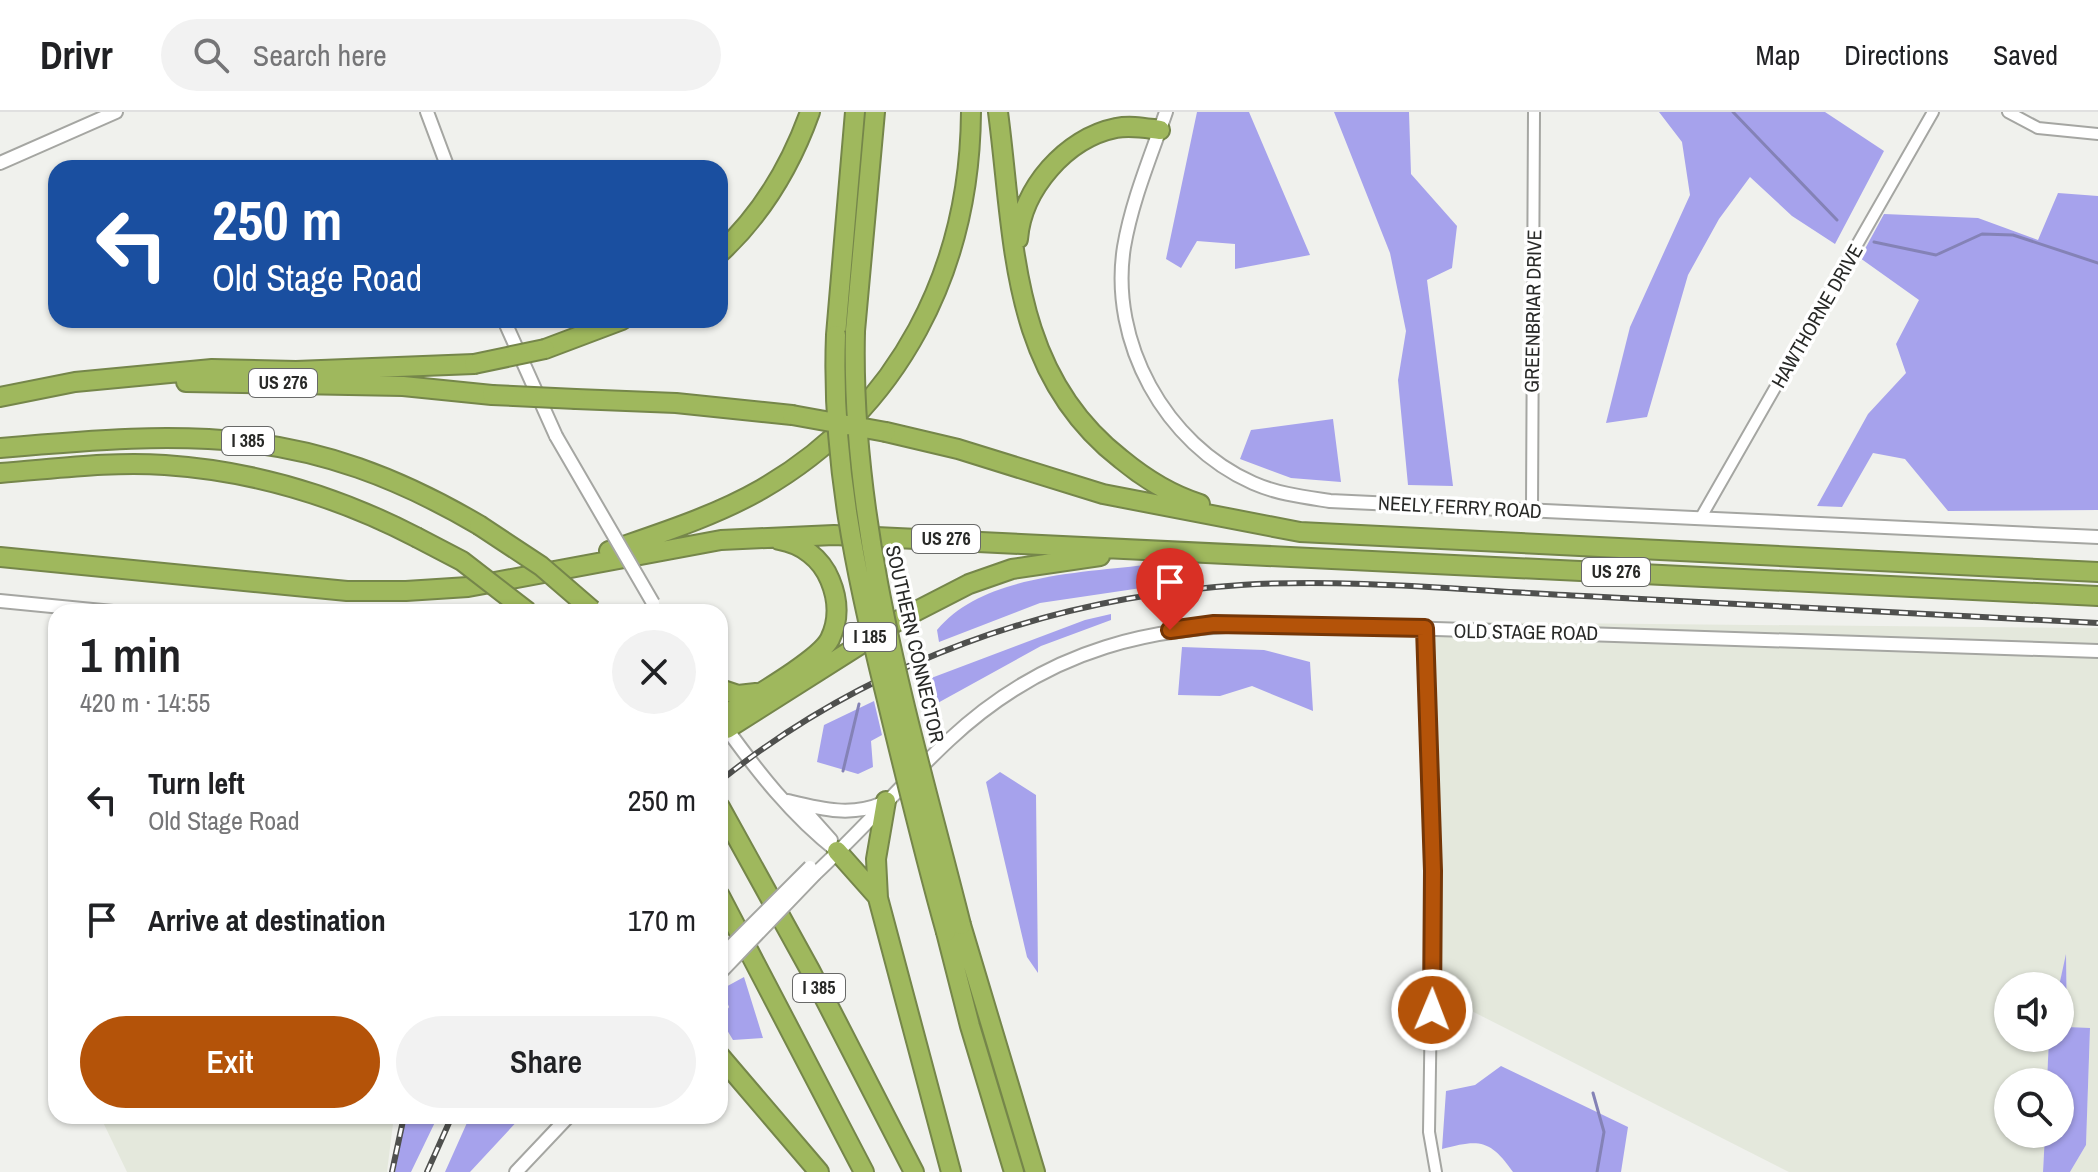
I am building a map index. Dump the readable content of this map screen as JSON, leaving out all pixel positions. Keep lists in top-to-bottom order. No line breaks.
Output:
{"streets":{"highway":["US 276","I 385","I 185","SOUTHERN CONNECTOR"],"street":["GREENBRIAR DRIVE","HAWTHORNE DRIVE","NEELY FERRY ROAD","OLD STAGE ROAD"]},"crossings":[["GREENBRIAR DRIVE","NEELY FERRY ROAD"],["HAWTHORNE DRIVE","NEELY FERRY ROAD"]],"page":{"header":"Drivr","search":"Search here","nav":["Map","Directions","Saved"],"turn":["250 m","Old Stage Road"],"heading":["1 min","420 m · 14:55"],"list":[{"name":"Turn left","note":"Old Stage Road","value":"250 m"},{"name":"Arrive at destination","value":"170 m"}],"buttons":["Exit","Share"]}}
